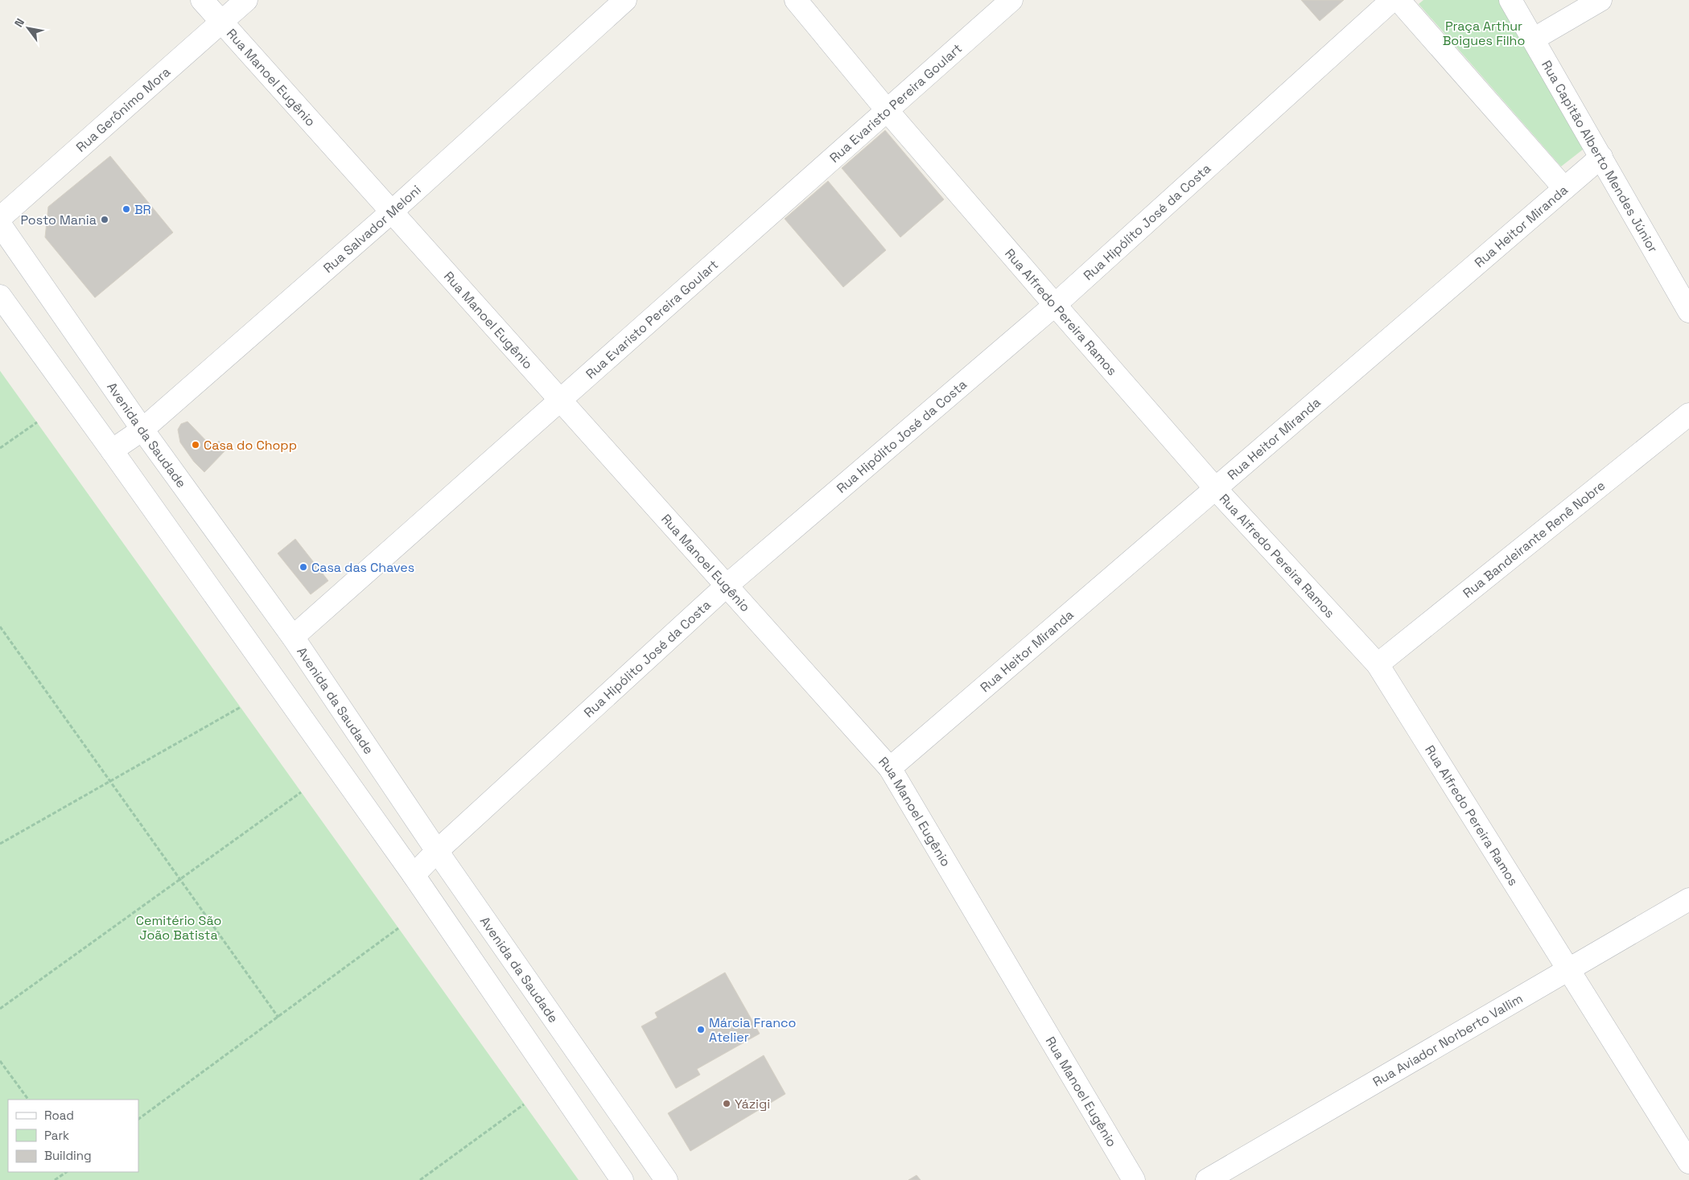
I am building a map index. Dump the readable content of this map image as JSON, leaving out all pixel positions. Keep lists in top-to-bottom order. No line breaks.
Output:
{"streets":{"street":["Rua Manoel Eugênio","Rua Evaristo Pereira Goulart","Rua Gerônimo Mora","Rua Capitão Alberto Mendes Júnior","Rua Hipólito José da Costa","Rua Heitor Miranda","Rua Salvador Meloni","Rua Alfredo Pereira Ramos","Avenida da Saudade","Rua Bandeirante Renê Nobre","Rua Aviador Norberto Vallim"]},"crossings":[["Rua Manoel Eugênio","Rua Evaristo Pereira Goulart"],["Rua Manoel Eugênio","Rua Gerônimo Mora"],["Rua Manoel Eugênio","Rua Hipólito José da Costa"],["Rua Manoel Eugênio","Rua Heitor Miranda"],["Rua Manoel Eugênio","Rua Salvador Meloni"],["Rua Evaristo Pereira Goulart","Rua Alfredo Pereira Ramos"],["Rua Evaristo Pereira Goulart","Avenida da Saudade"],["Rua Capitão Alberto Mendes Júnior","Rua Heitor Miranda"],["Rua Hipólito José da Costa","Rua Alfredo Pereira Ramos"],["Rua Hipólito José da Costa","Avenida da Saudade"],["Rua Heitor Miranda","Rua Alfredo Pereira Ramos"],["Rua Salvador Meloni","Avenida da Saudade"],["Rua Alfredo Pereira Ramos","Rua Bandeirante Renê Nobre"],["Rua Alfredo Pereira Ramos","Rua Aviador Norberto Vallim"]],"parks":["Praça Arthur Boigues Filho","Cemitério São João Batista"],"places":["BR","Posto Mania","Casa do Chopp","Casa das Chaves","Márcia Franco Atelier","Yázigi"],"legend":["Road","Park","Building"],"north":"top left"}
